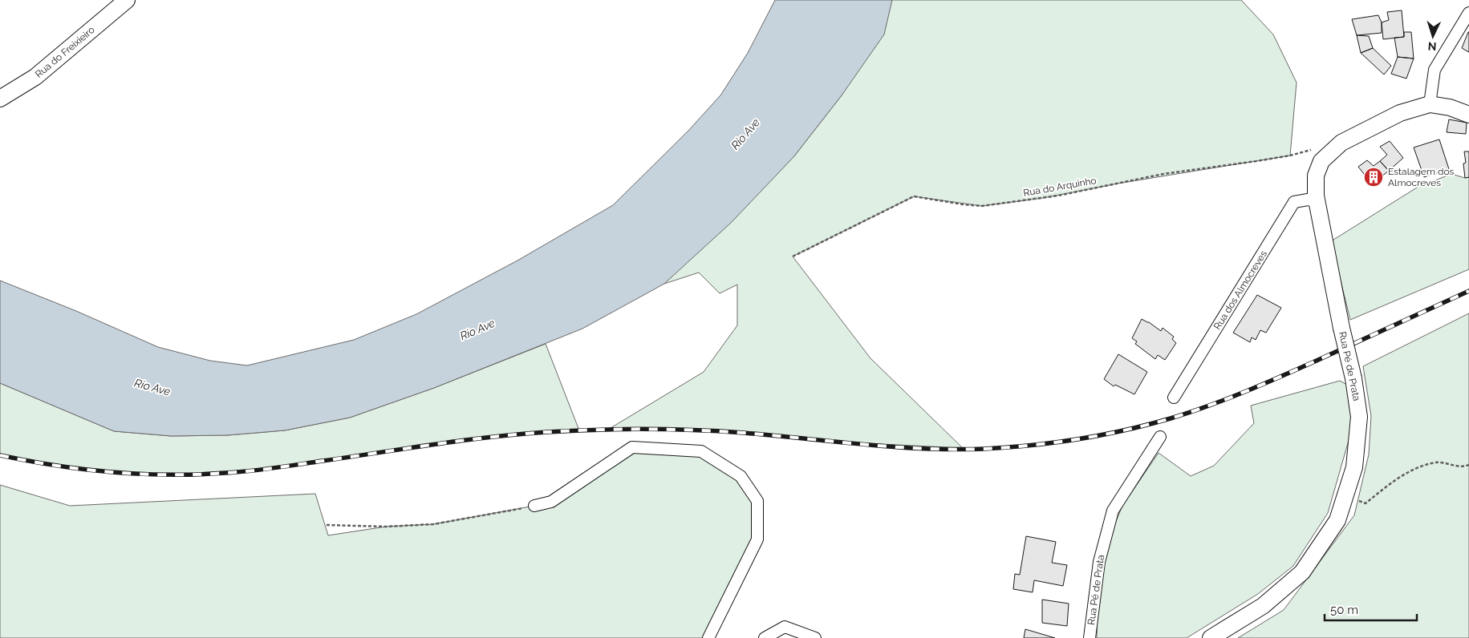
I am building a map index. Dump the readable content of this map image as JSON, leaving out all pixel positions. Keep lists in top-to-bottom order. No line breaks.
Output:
{"streets":{"street":["Rua do Freixieiro","Rua dos Almocreves","Rua Pé de Prata"],"path":["Rua do Arquinho"]},"crossings":[["Rua dos Almocreves","Rua Pé de Prata"]],"water":["Rio Ave"],"places":{"building":["Estalagem dos Almocreves"]},"scale_bar":"50 m","north":"bottom"}
